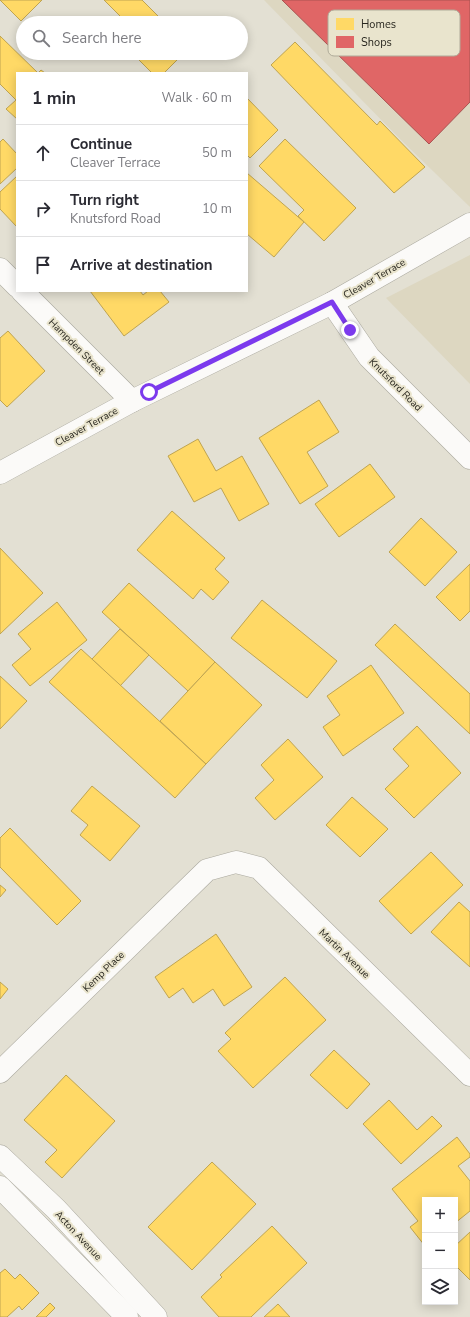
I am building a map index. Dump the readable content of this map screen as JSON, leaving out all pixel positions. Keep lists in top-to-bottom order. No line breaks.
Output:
{"streets":{"street":["Cleaver Terrace","Hampden Street","Knutsford Road","Martin Avenue","Kemp Place","Acton Avenue"]},"crossings":[["Cleaver Terrace","Hampden Street"],["Cleaver Terrace","Knutsford Road"],["Martin Avenue","Kemp Place"]],"legend":["Homes","Shops"],"page":{"search":"Search here","heading":["1 min","Walk · 60 m"],"list":[["Continue","Cleaver Terrace","50 m"],["Turn right","Knutsford Road","10 m"],"Arrive at destination"],"map_buttons":["+","−"]}}
